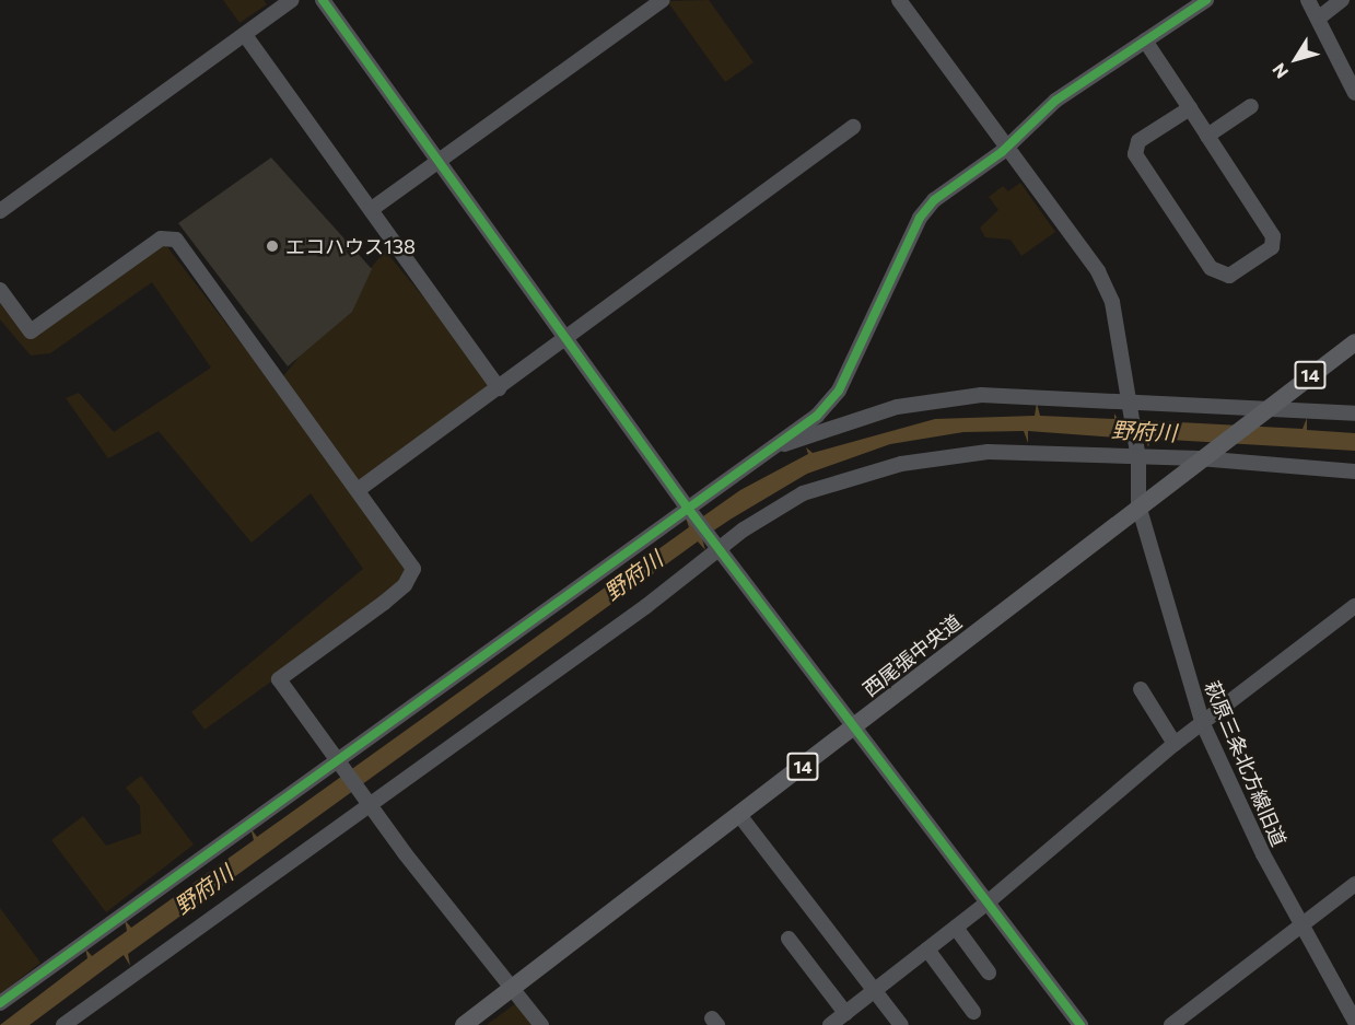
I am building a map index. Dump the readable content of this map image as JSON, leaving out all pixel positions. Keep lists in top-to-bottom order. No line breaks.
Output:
{"streets":{"main road":["14","西尾張中央道"],"street":["萩原三条北方線旧道"]},"crossings":[["西尾張中央道","萩原三条北方線旧道"]],"water":["野府川"],"places":["エコハウス138"],"north":"bottom left"}
